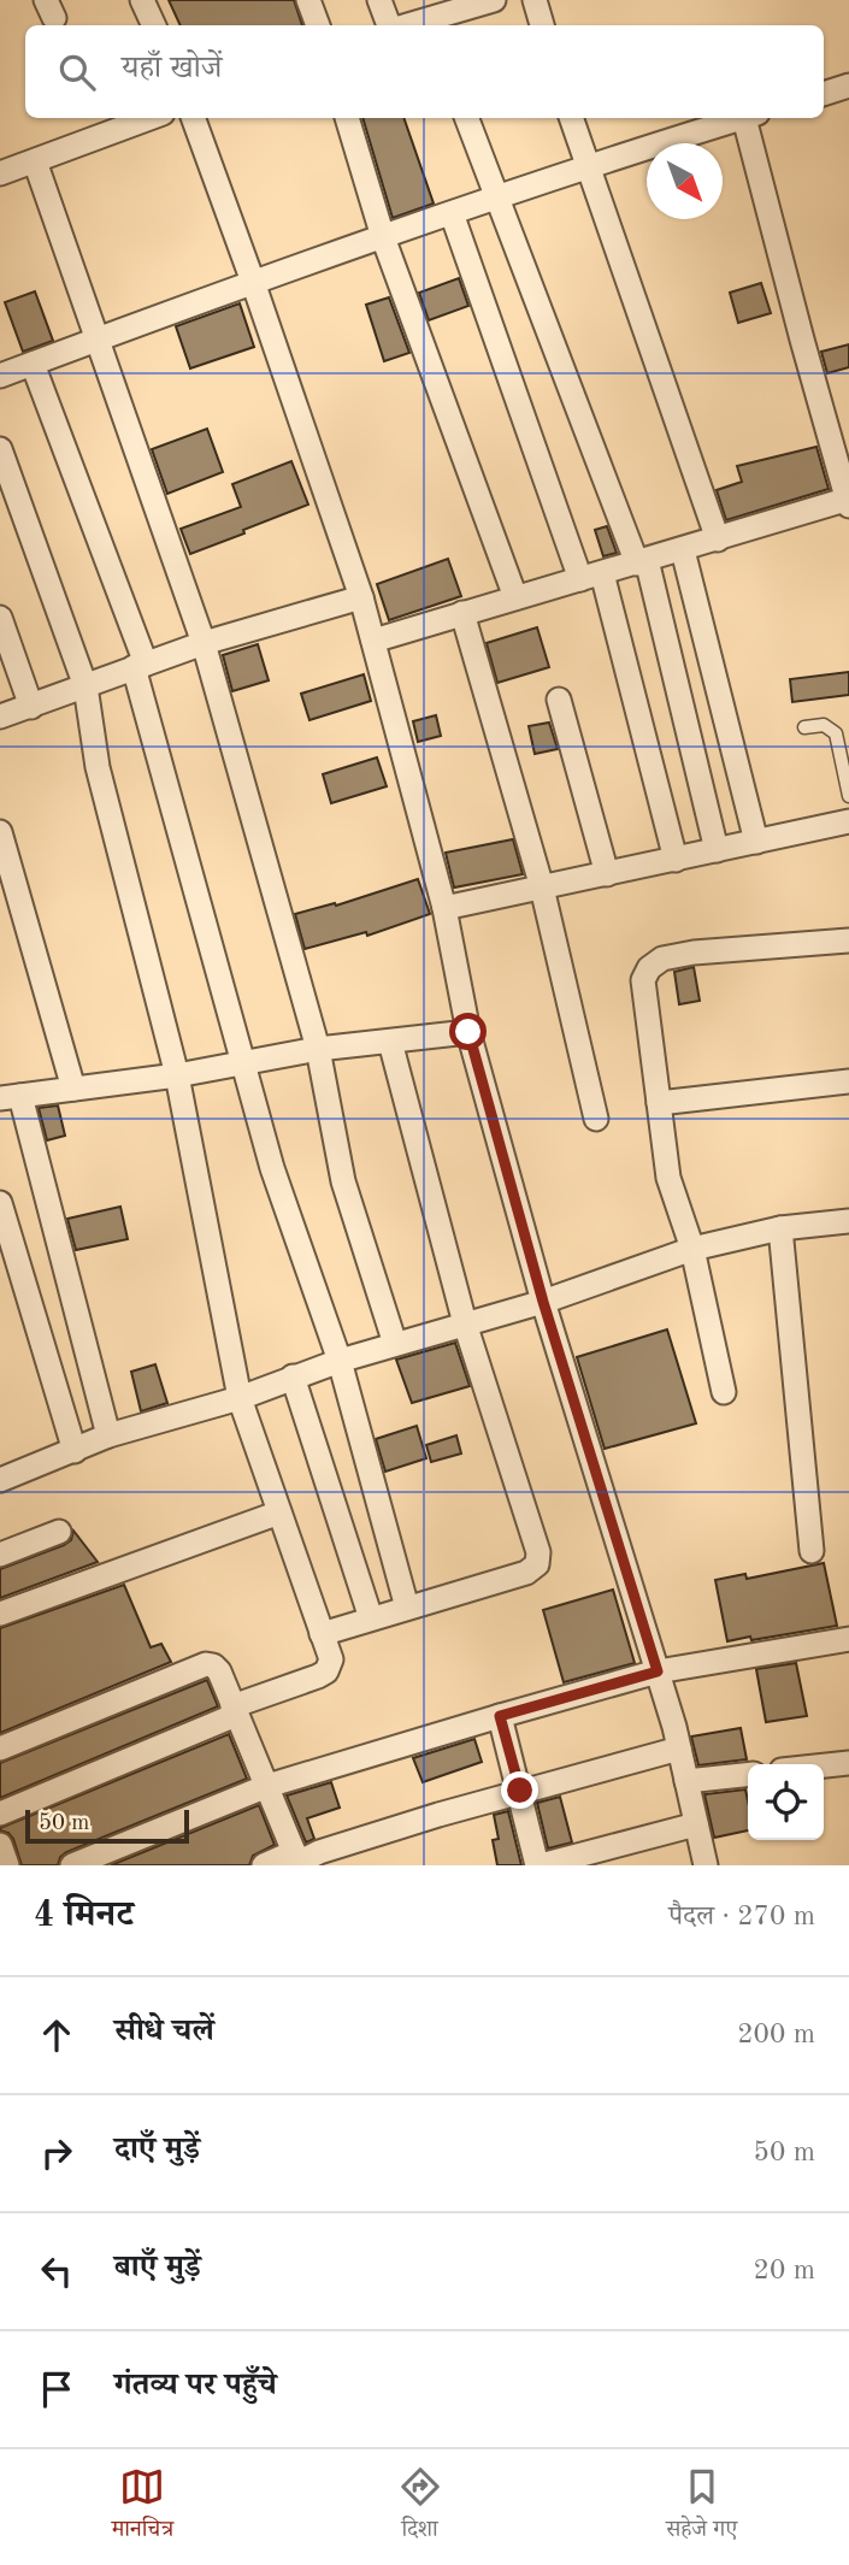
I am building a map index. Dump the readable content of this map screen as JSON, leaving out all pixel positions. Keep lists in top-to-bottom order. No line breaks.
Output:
{"scale_bar":"50 m","north":"bottom right","page":{"search":"यहाँ खोजें","scale":"50 m","heading":["4 मिनट","पैदल · 270 m"],"list":[["सीधे चलें","200 m"],["दाएँ मुड़ें","50 m"],["बाएँ मुड़ें","20 m"],"गंतव्य पर पहुँचे"],"nav":["मानचित्र","दिशा","सहेजे गए"]}}
